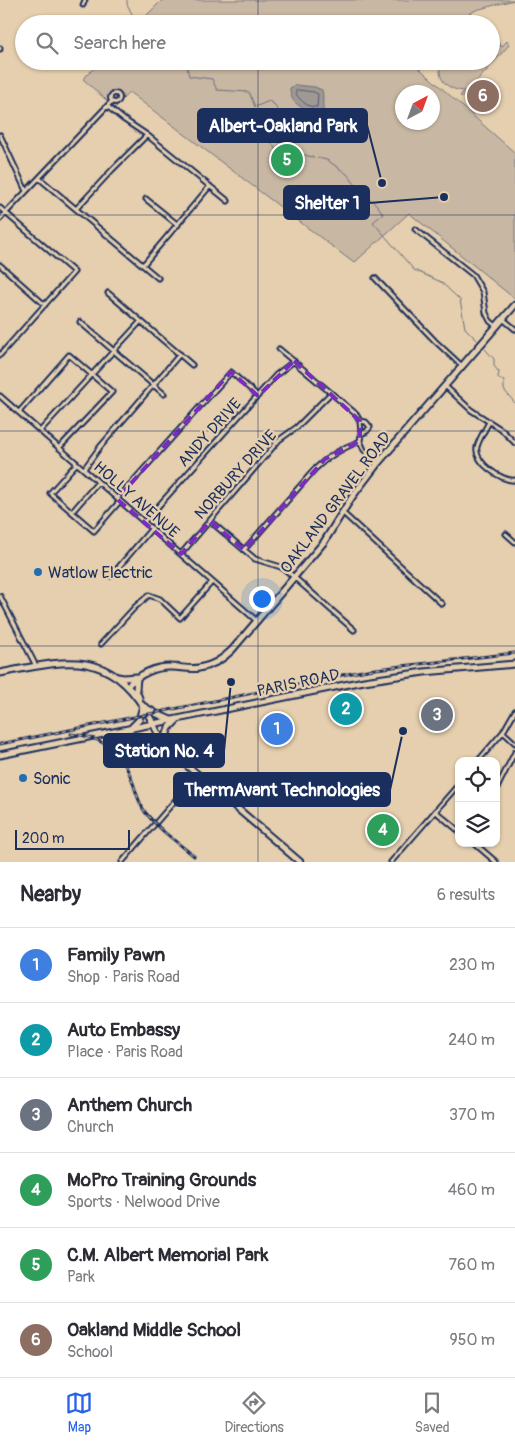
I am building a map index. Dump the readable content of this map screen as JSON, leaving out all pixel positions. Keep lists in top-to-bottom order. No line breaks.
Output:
{"streets":{"main road":["OAKLAND GRAVEL ROAD","PARIS ROAD"],"street":["ANDY DRIVE","NORBURY DRIVE","HOLLY AVENUE"]},"crossings":[["ANDY DRIVE","HOLLY AVENUE"],["NORBURY DRIVE","HOLLY AVENUE"],["HOLLY AVENUE","OAKLAND GRAVEL ROAD"]],"places":["Albert-Oakland Park","Shelter 1","Watlow Electric","Station No. 4","ThermAvant Technologies","Sonic"],"scale_bar":"200 m","north":"top right","page":{"search":"Search here","pins":["6","5","2","3","1","4"],"scale":"200 m","heading":["Nearby","6 results"],"list":[{"mark":"1","name":"Family Pawn","note":"Shop · Paris Road","value":"230 m"},{"mark":"2","name":"Auto Embassy","note":"Place · Paris Road","value":"240 m"},{"mark":"3","name":"Anthem Church","note":"Church","value":"370 m"},{"mark":"4","name":"MoPro Training Grounds","note":"Sports · Nelwood Drive","value":"460 m"},{"mark":"5","name":"C.M. Albert Memorial Park","note":"Park","value":"760 m"},{"mark":"6","name":"Oakland Middle School","note":"School","value":"950 m"}],"nav":["Map","Directions","Saved"]}}
